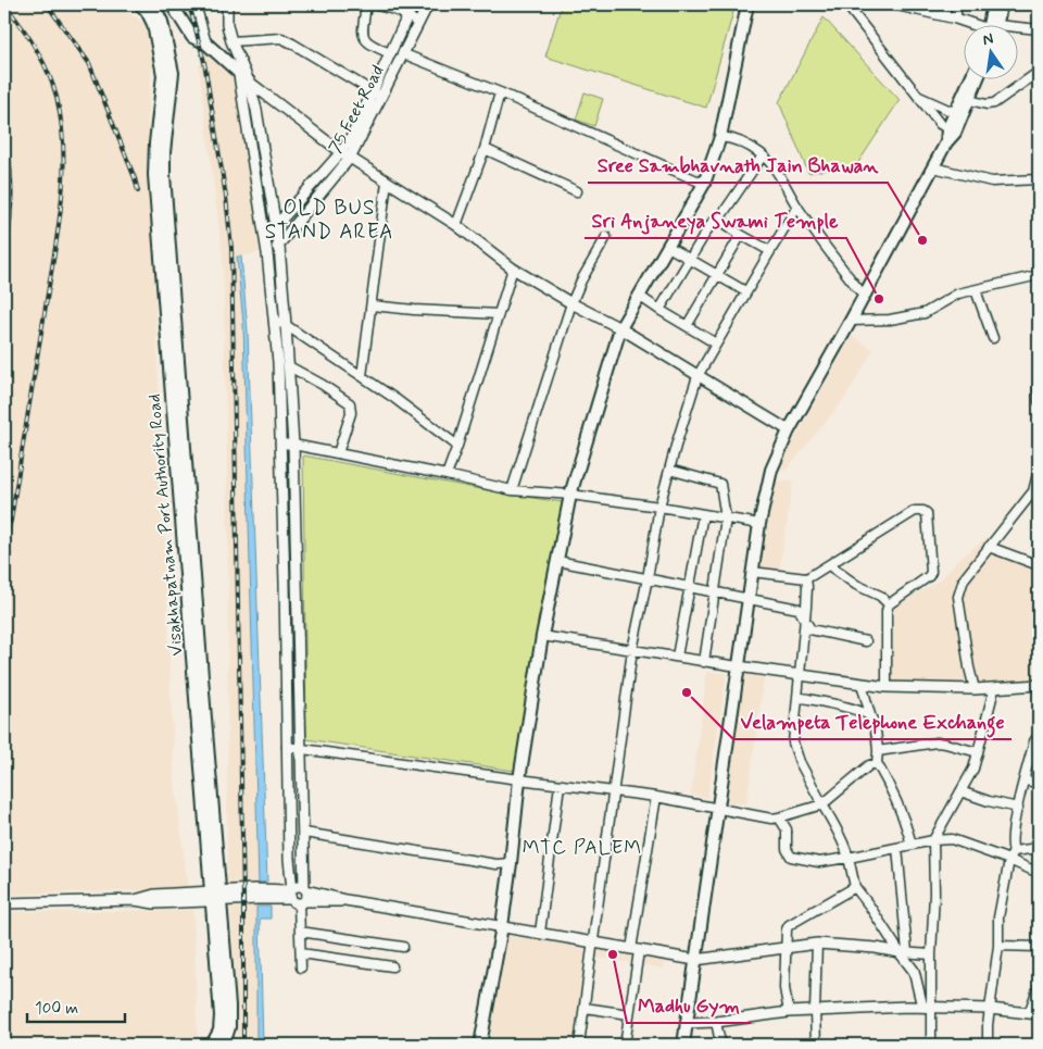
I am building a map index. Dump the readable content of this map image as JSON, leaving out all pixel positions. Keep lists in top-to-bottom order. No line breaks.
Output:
{"streets":{"main road":["Visakhapatnam Port Authority Road"],"street":["75 Feet Road"]},"districts":["OLD BUS STAND AREA","MTC PALEM"],"places":["Sree Sambhavnath Jain Bhawan","Sri Anjaneya Swami Temple","Velampeta Telephone Exchange","Madhu Gym"],"scale_bar":"100 m","north":"top"}
